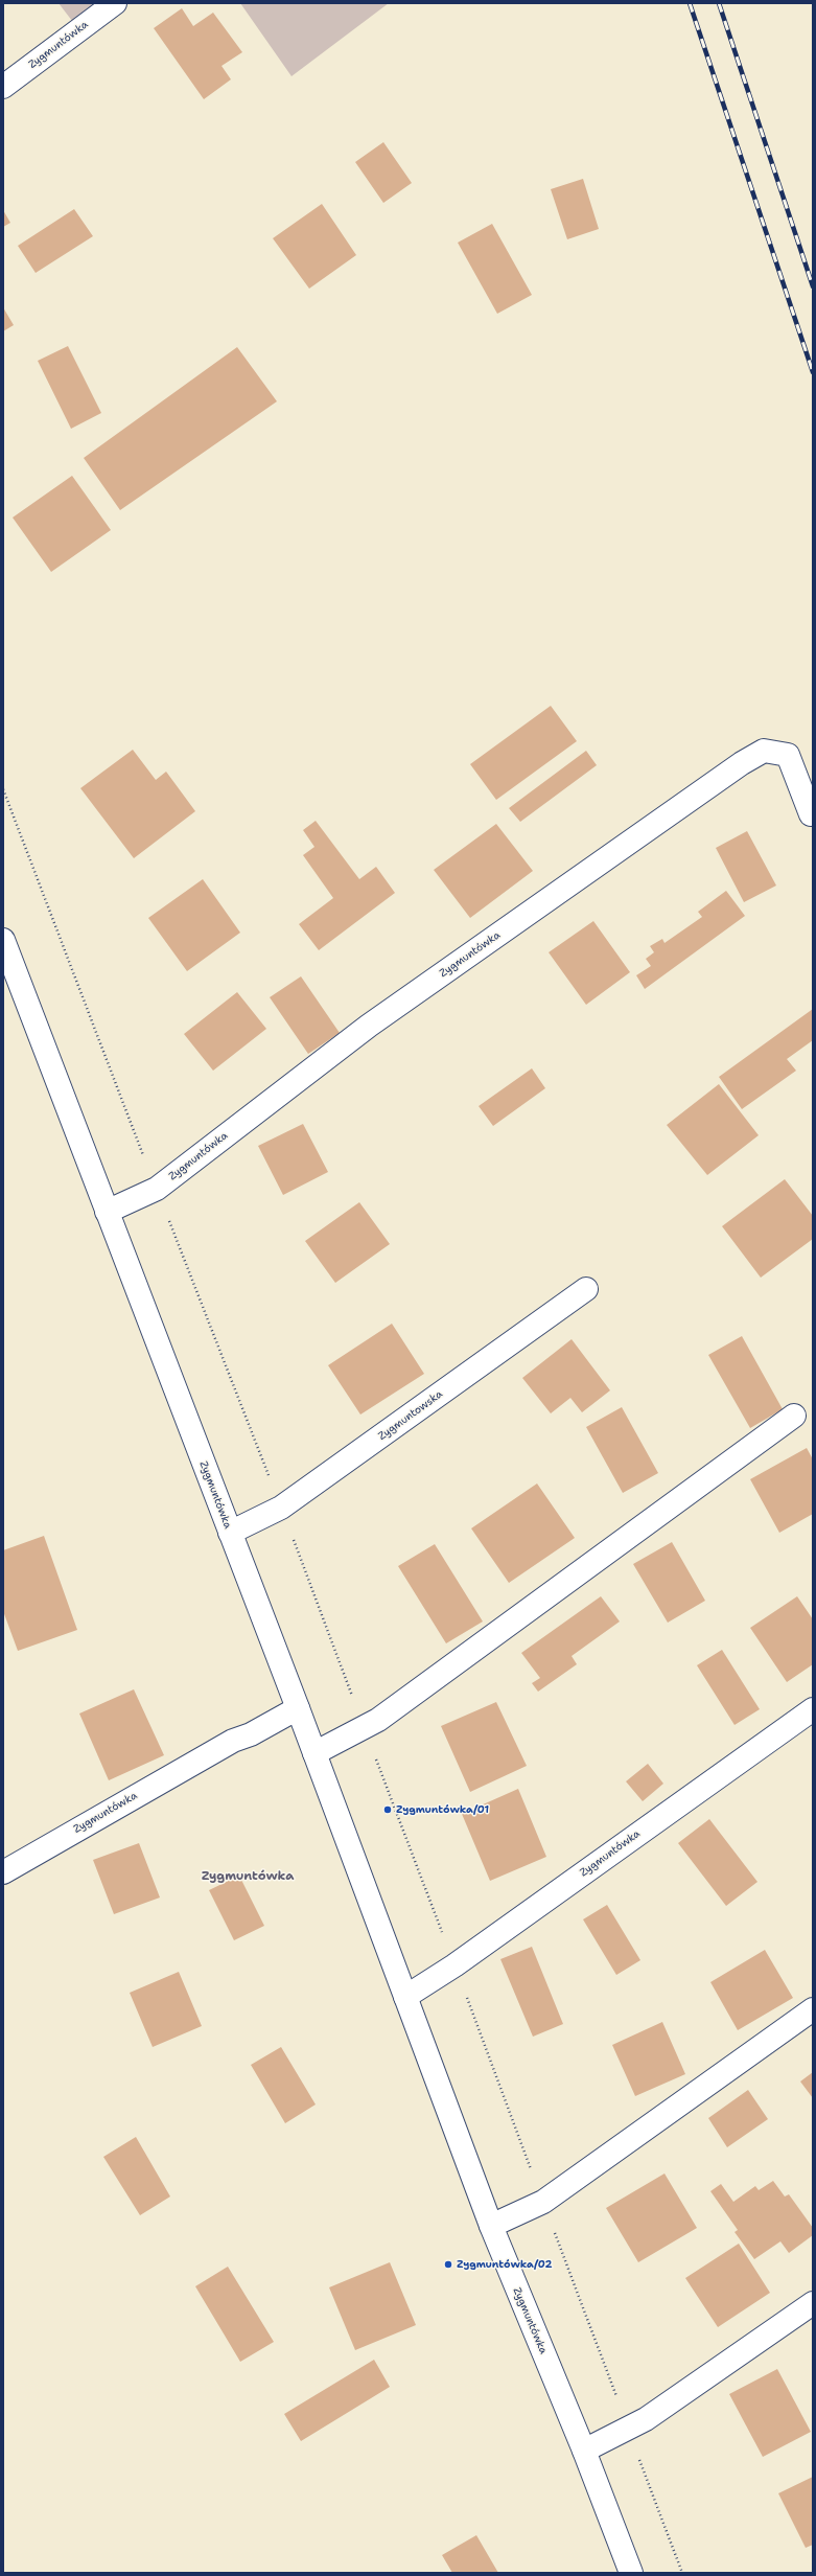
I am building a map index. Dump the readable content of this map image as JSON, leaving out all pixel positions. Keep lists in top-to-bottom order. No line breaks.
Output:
{"streets":{"street":["Zygmuntówka","Zygmuntowska"]},"crossings":[["Zygmuntówka","Zygmuntowska"]],"districts":["Zygmuntówka"],"places":["Zygmuntówka/01","Zygmuntówka/02"]}
